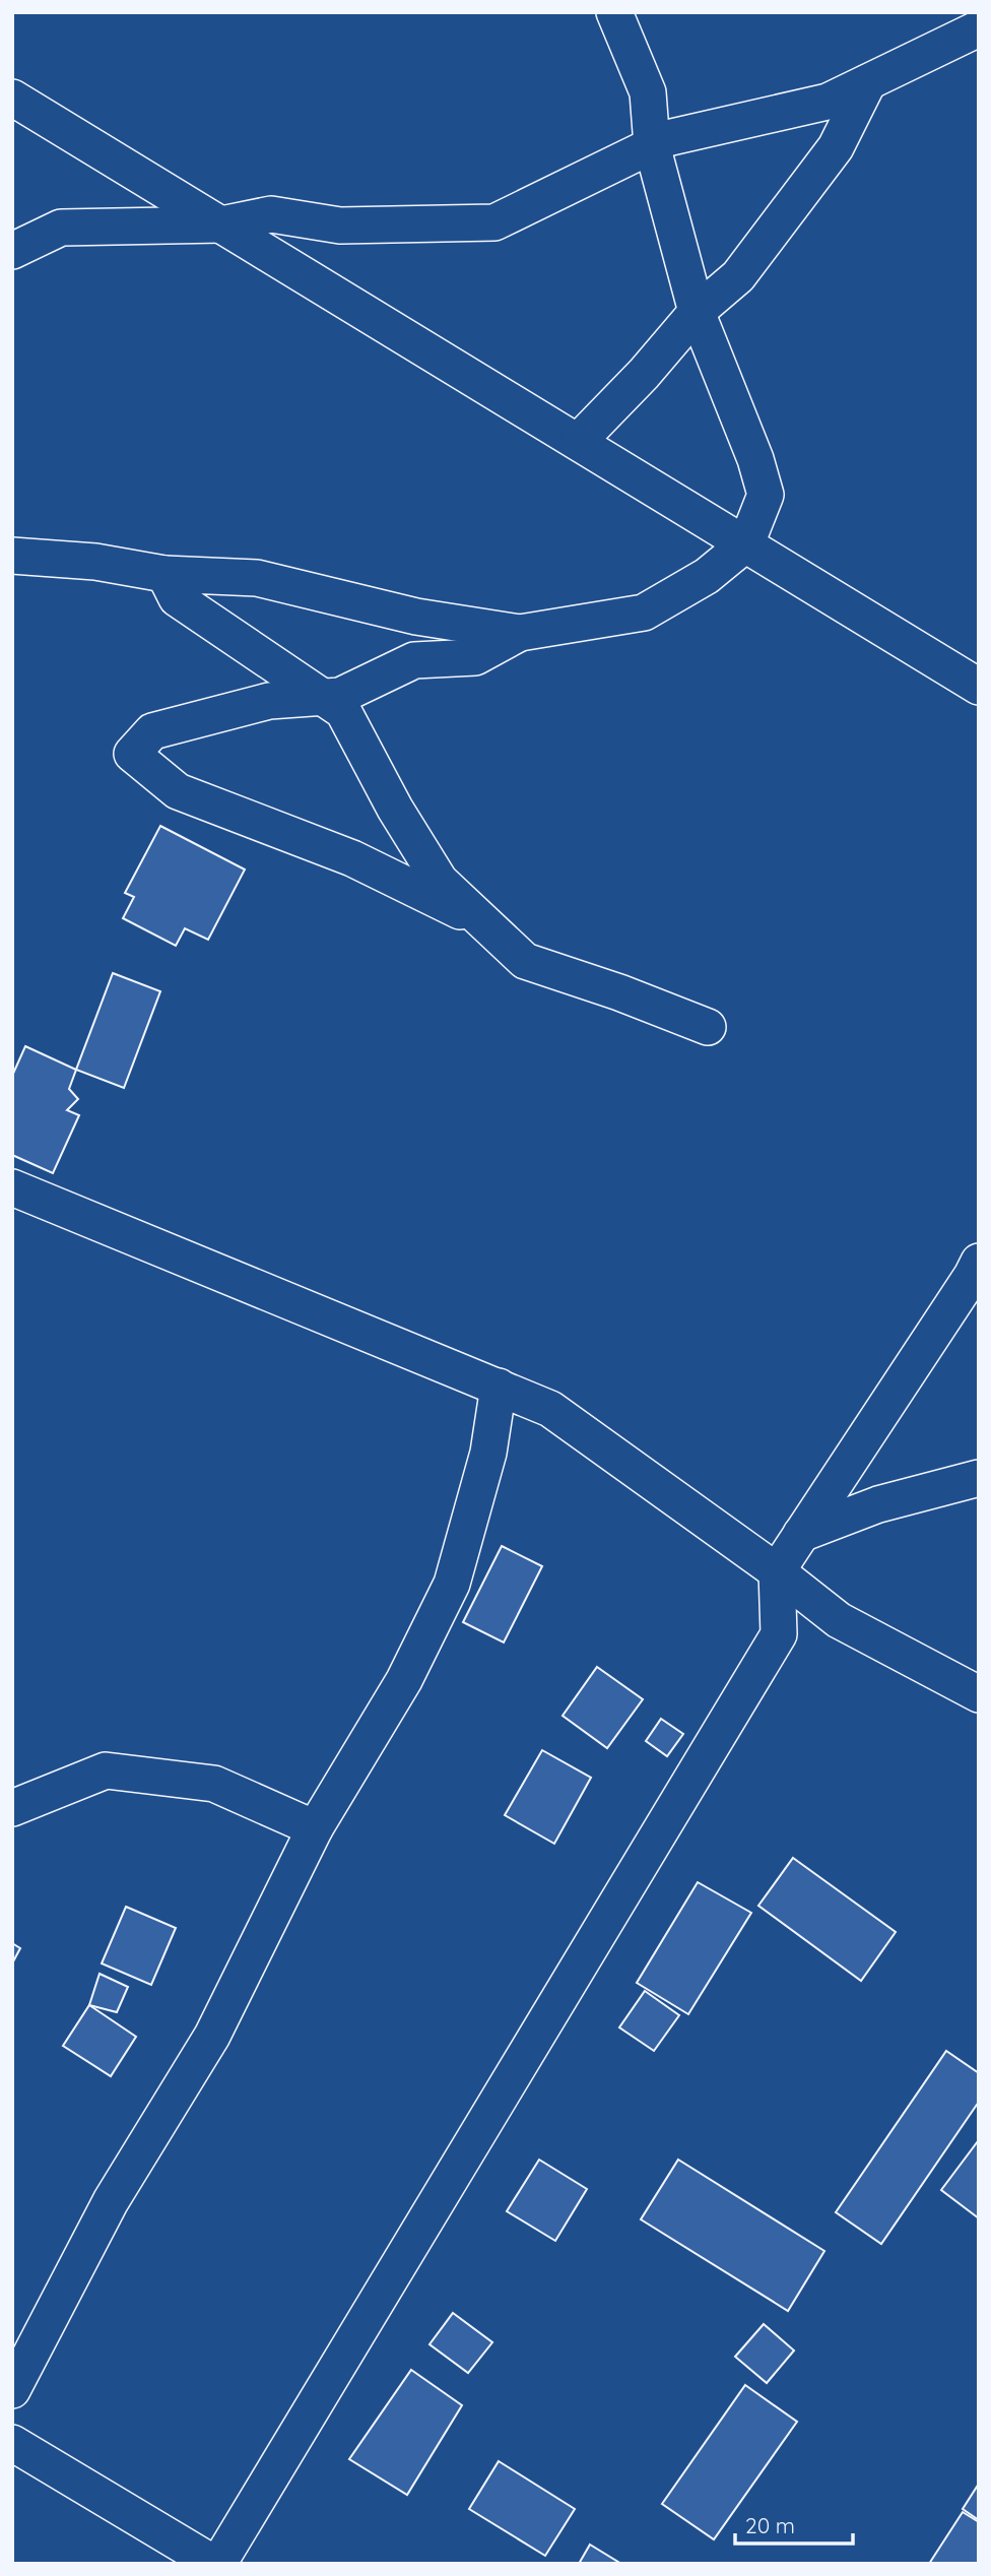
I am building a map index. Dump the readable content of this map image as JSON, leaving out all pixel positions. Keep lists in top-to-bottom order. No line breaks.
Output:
{"scale_bar":"20 m"}
